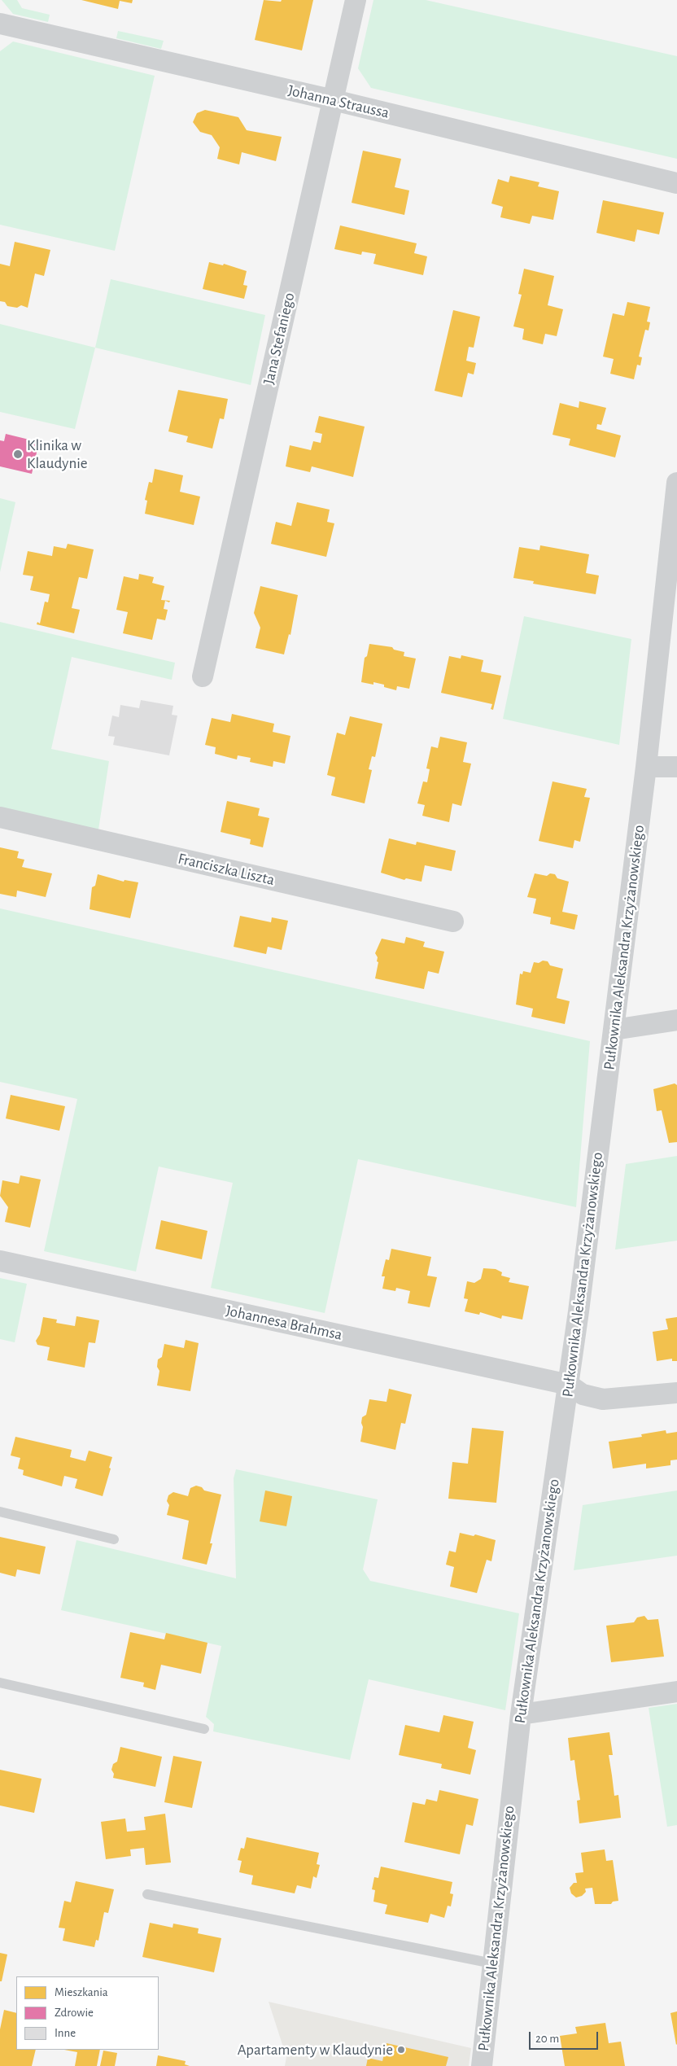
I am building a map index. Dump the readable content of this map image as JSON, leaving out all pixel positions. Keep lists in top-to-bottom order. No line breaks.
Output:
{"streets":{"street":["Johanna Straussa","Jana Stefaniego","Franciszka Liszta","Pułkownika Aleksandra Krzyżanowskiego","Johannesa Brahmsa"]},"crossings":[["Johanna Straussa","Jana Stefaniego"],["Pułkownika Aleksandra Krzyżanowskiego","Johannesa Brahmsa"]],"places":["Klinika w Klaudynie","Apartamenty w Klaudynie"],"legend":["Mieszkania","Zdrowie","Inne"],"scale_bar":"20 m"}
